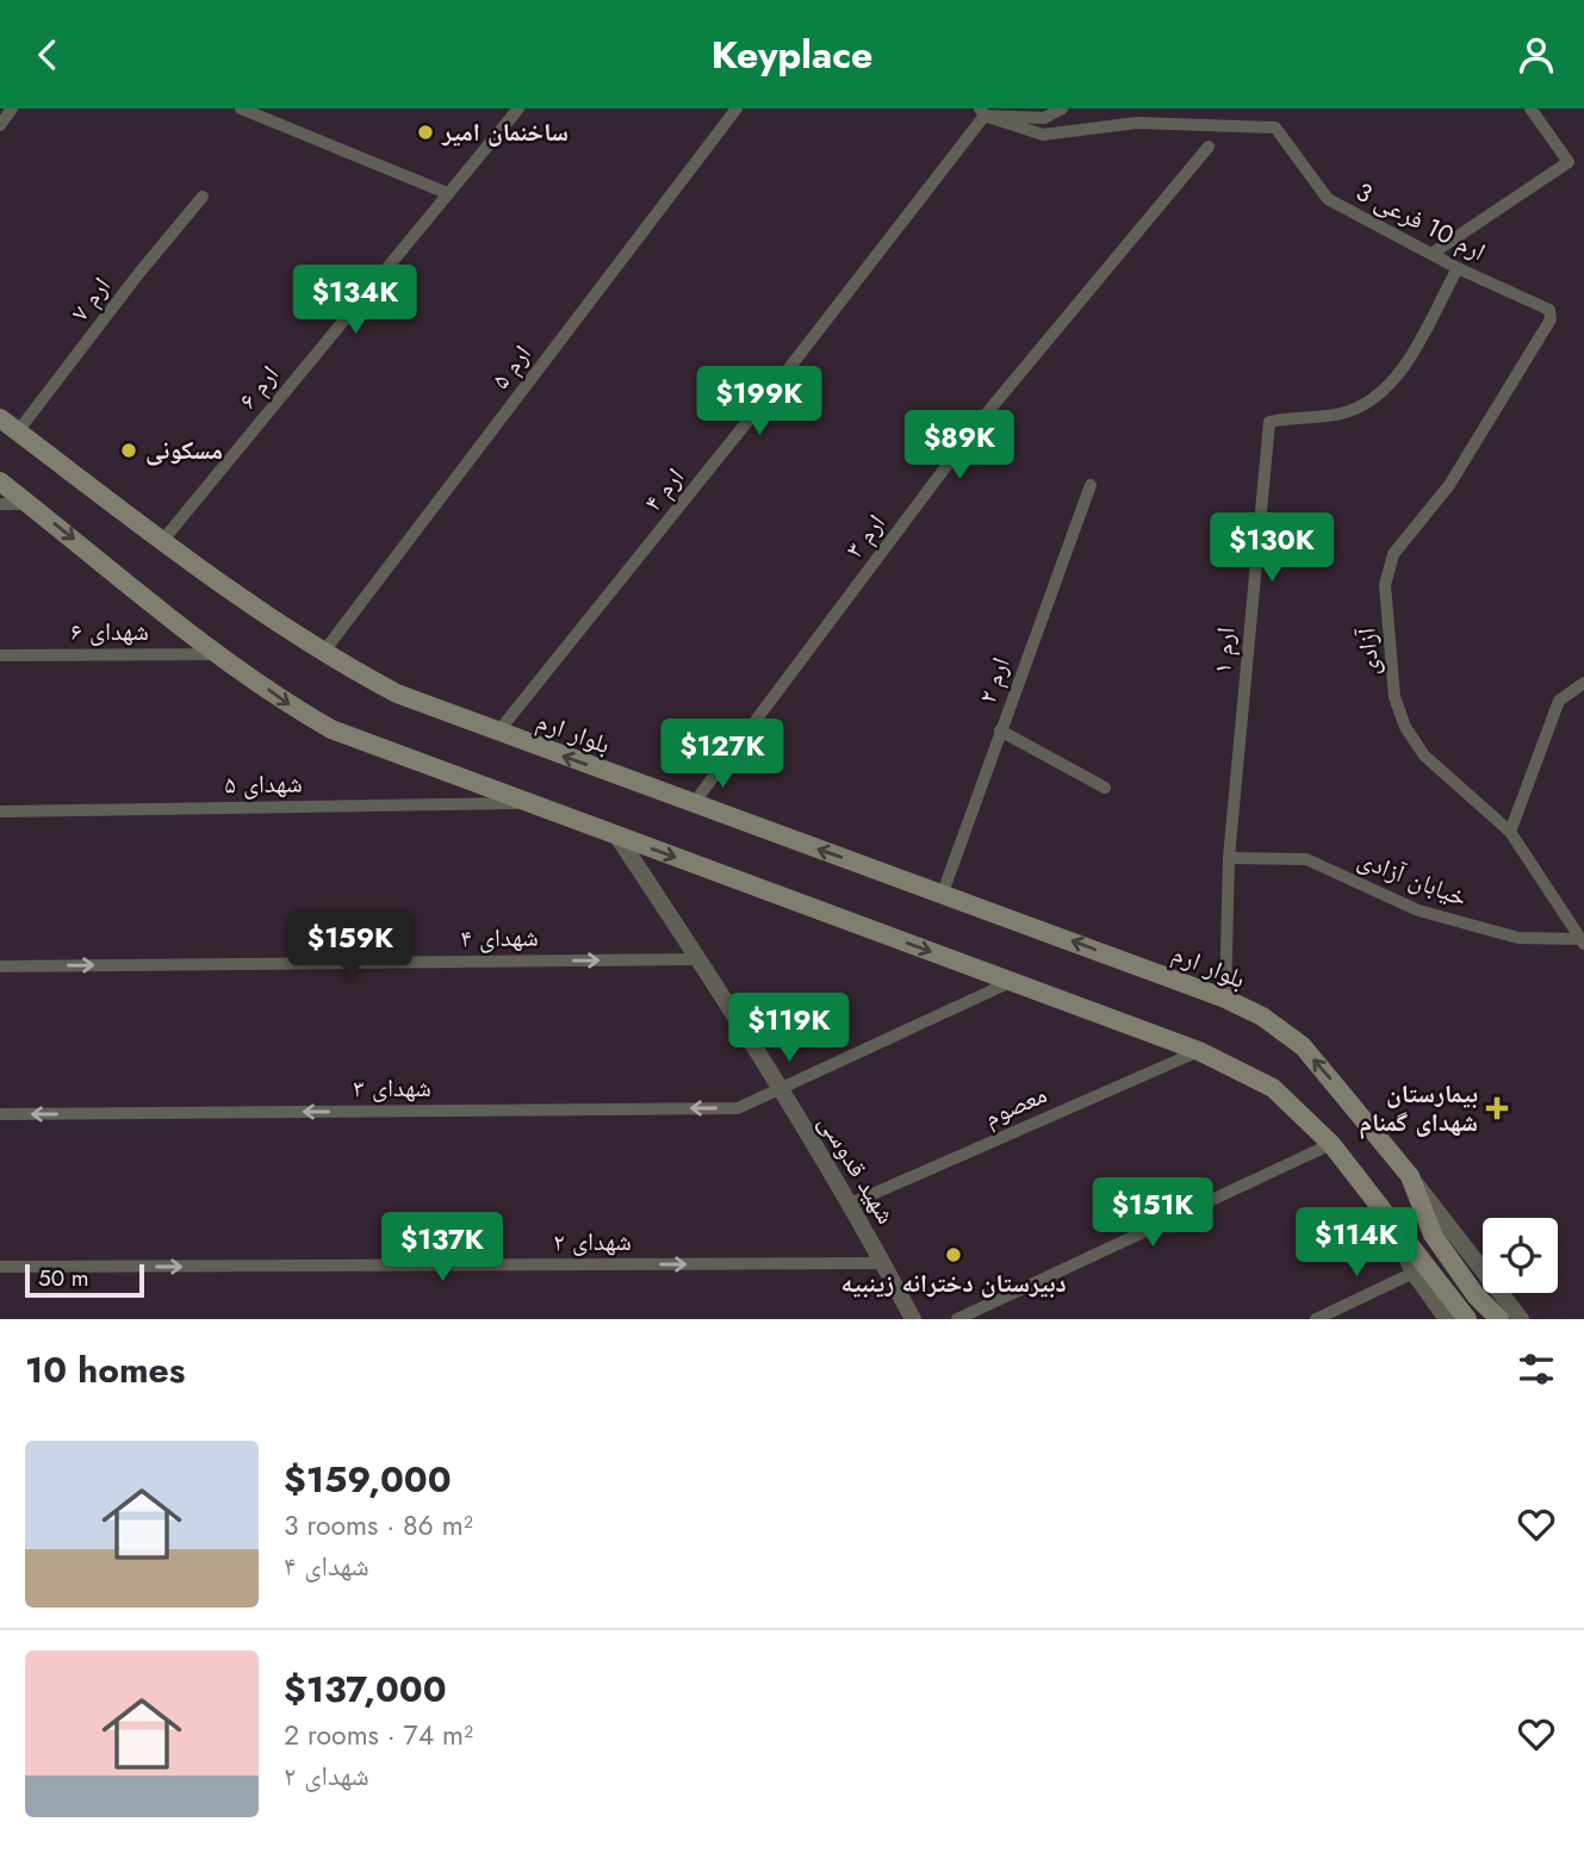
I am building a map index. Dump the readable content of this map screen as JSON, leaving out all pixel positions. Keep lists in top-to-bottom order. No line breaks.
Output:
{"streets":{"main road":["بلوار ارم"],"street":["ارم 10 فرعی 3","ارم ۷","ارم ۵","ارم ۶","ارم ۴","ارم ۳","شهدای ۶","ارم ۱","آزادی","ارم ۲","شهدای ۵","خیابان آزادی","شهدای ۴","شهدای ۳","معصوم","شهید قدوسی","شهدای ۲"]},"crossings":[["ارم 10 فرعی 3","ارم ۴"],["ارم 10 فرعی 3","ارم ۱"],["ارم 10 فرعی 3","آزادی"],["ارم ۷","بلوار ارم"],["ارم ۵","بلوار ارم"],["ارم ۶","بلوار ارم"],["ارم ۴","بلوار ارم"],["ارم ۳","بلوار ارم"],["ارم ۱","بلوار ارم"],["ارم ۱","خیابان آزادی"],["آزادی","خیابان آزادی"],["ارم ۲","بلوار ارم"],["شهدای ۴","شهید قدوسی"],["شهدای ۳","شهید قدوسی"],["معصوم","شهید قدوسی"],["شهید قدوسی","شهدای ۲"]],"one_way":["شهدای ۴","شهدای ۳","شهدای ۲"],"places":{"other":["ساخنمان امیر","مسکونی","دبیرستان دخترانه زینبیه"],"health":["بیمارستان شهدای گمنام"]},"scale_bar":"50 m","page":{"header":"Keyplace","price":["$134K","$199K","$89K","$130K","$127K","$159K","$119K","$151K","$114K","$137K"],"scale":"50 m","heading":"10 homes","list":[{"name":"$159,000","note":"3 rooms · 86 m² · شهدای ۴"},{"name":"$137,000","note":"2 rooms · 74 m² · شهدای ۲"}]}}
